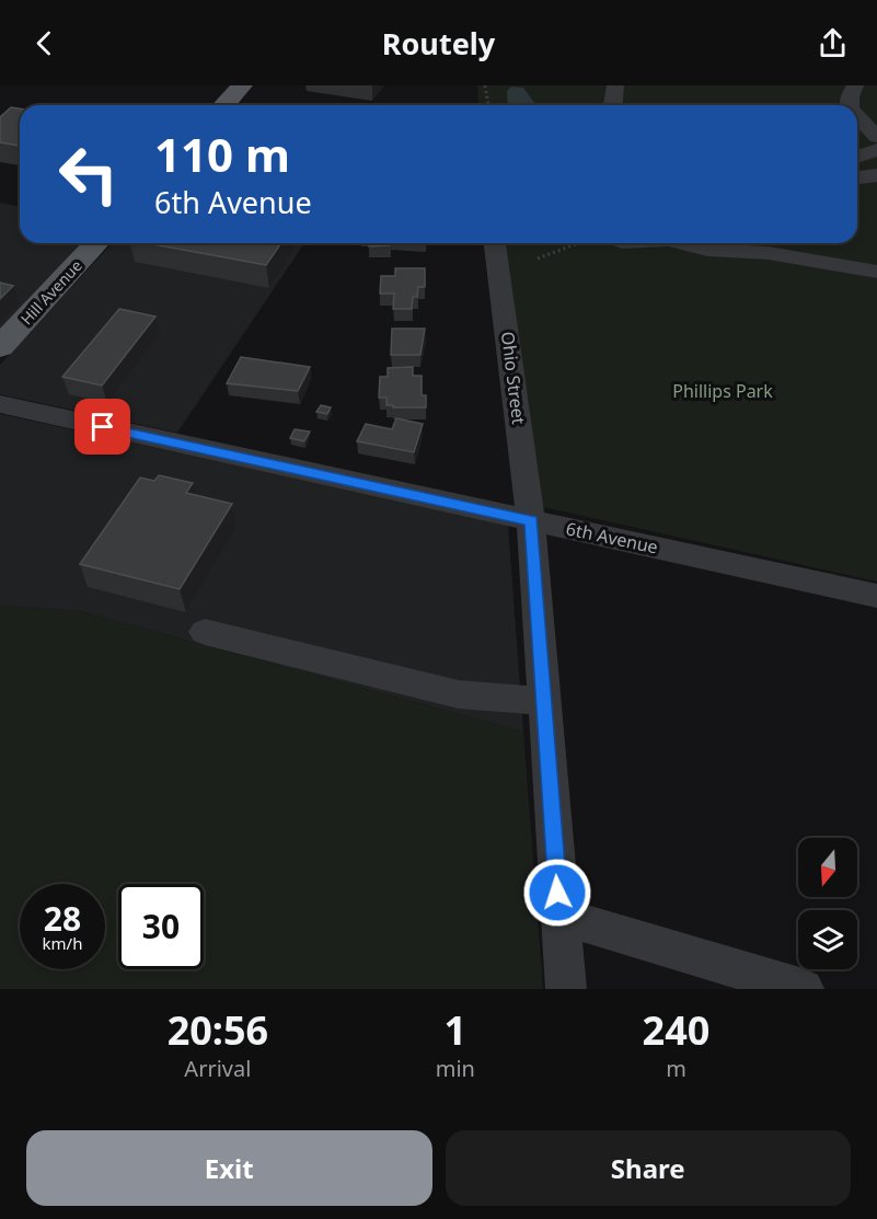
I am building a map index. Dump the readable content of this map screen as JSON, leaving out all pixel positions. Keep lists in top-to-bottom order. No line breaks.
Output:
{"streets":{"main road":["Hill Avenue"],"street":["Ohio Street","6th Avenue"]},"crossings":[["Ohio Street","6th Avenue"]],"parks":["Phillips Park"],"north":"bottom","page":{"header":"Routely","turn":["110 m","6th Avenue"],"speed":"28 km/h","limit":"30","eta":["20:56","Arrival","1","min","240","m"],"buttons":["Exit","Share"]}}
